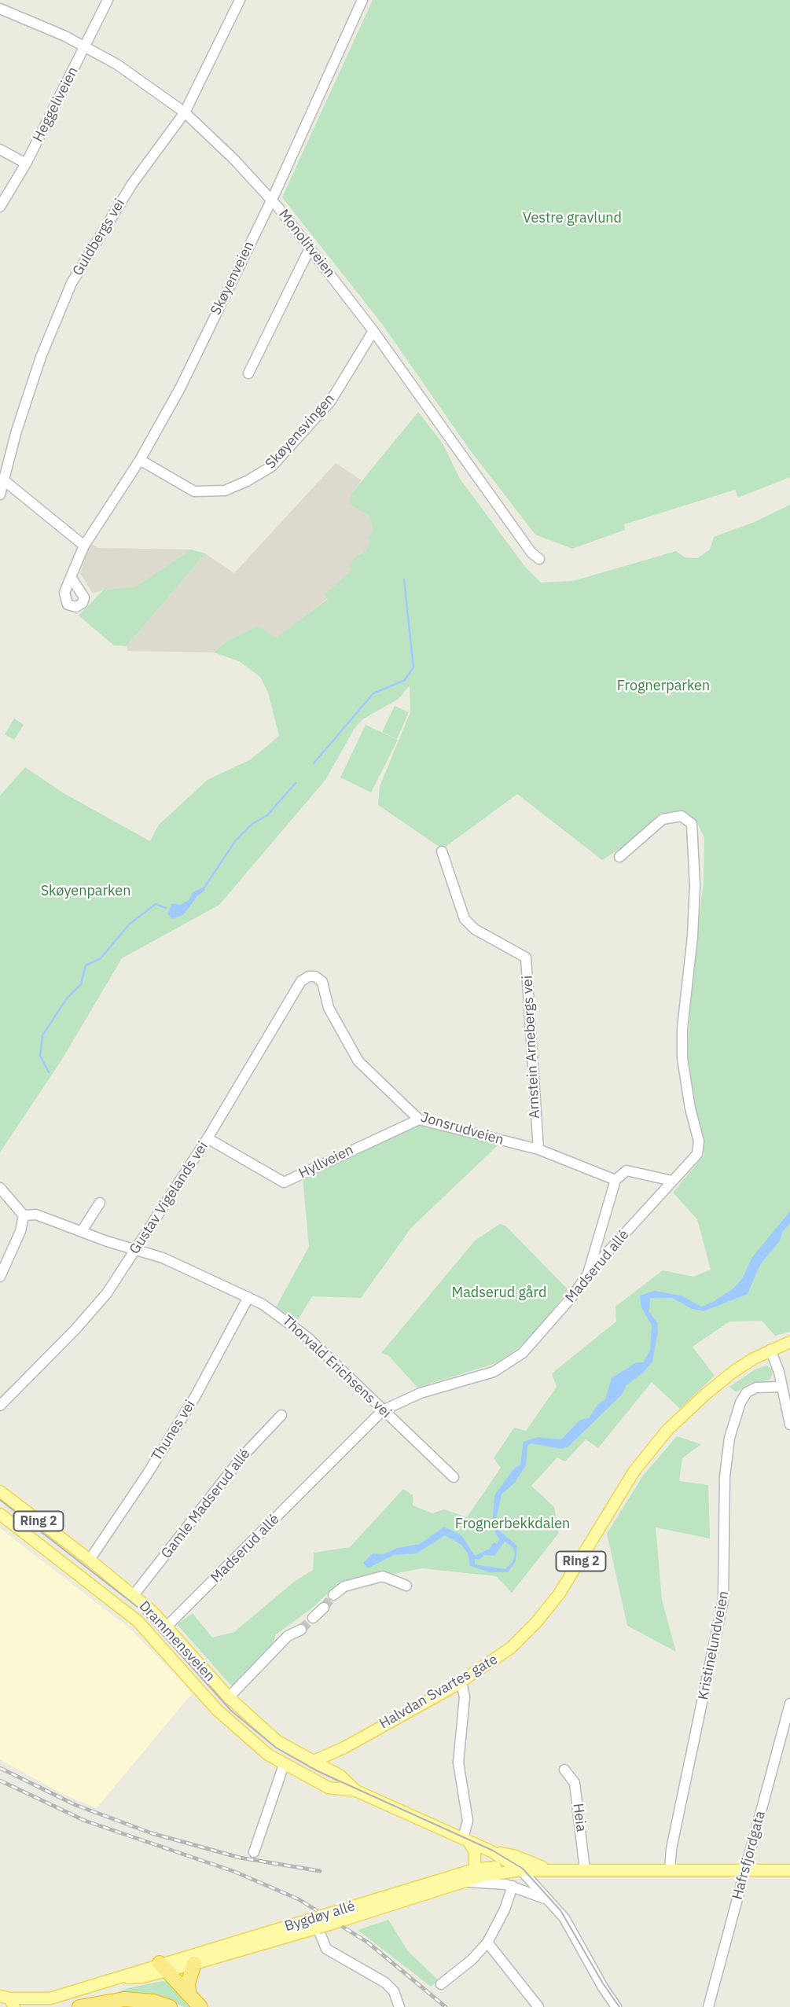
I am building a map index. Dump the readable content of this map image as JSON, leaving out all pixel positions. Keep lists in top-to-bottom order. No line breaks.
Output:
{"streets":{"main road":["Ring 2","Drammensveien","Halvdan Svartes gate","Bygdøy allé"],"street":["Heggeliveien","Guldbergs vei","Monolitveien","Skøyenveien","Skøyensvingen","Arnstein Arnebergs vei","Jonsrudveien","Hyllveien","Gustav Vigelands vei","Madserud allé","Thorvald Erichsens vei","Thunes vei","Gamle Madserud allé","Kristinelundveien","Heia","Hafrsfjordgata"]},"crossings":[["Heggeliveien","Monolitveien"],["Guldbergs vei","Monolitveien"],["Monolitveien","Skøyenveien"],["Monolitveien","Skøyensvingen"],["Skøyenveien","Skøyensvingen"],["Arnstein Arnebergs vei","Jonsrudveien"],["Jonsrudveien","Hyllveien"],["Jonsrudveien","Gustav Vigelands vei"],["Hyllveien","Gustav Vigelands vei"],["Gustav Vigelands vei","Thorvald Erichsens vei"],["Madserud allé","Thorvald Erichsens vei"],["Madserud allé","Drammensveien"],["Thorvald Erichsens vei","Thunes vei"],["Thunes vei","Drammensveien"],["Gamle Madserud allé","Drammensveien"],["Ring 2","Drammensveien"],["Ring 2","Halvdan Svartes gate"],["Drammensveien","Halvdan Svartes gate"],["Drammensveien","Bygdøy allé"],["Kristinelundveien","Bygdøy allé"],["Heia","Bygdøy allé"],["Hafrsfjordgata","Bygdøy allé"]],"parks":["Vestre gravlund","Frognerparken","Skøyenparken","Madserud gård","Frognerbekkdalen"]}
